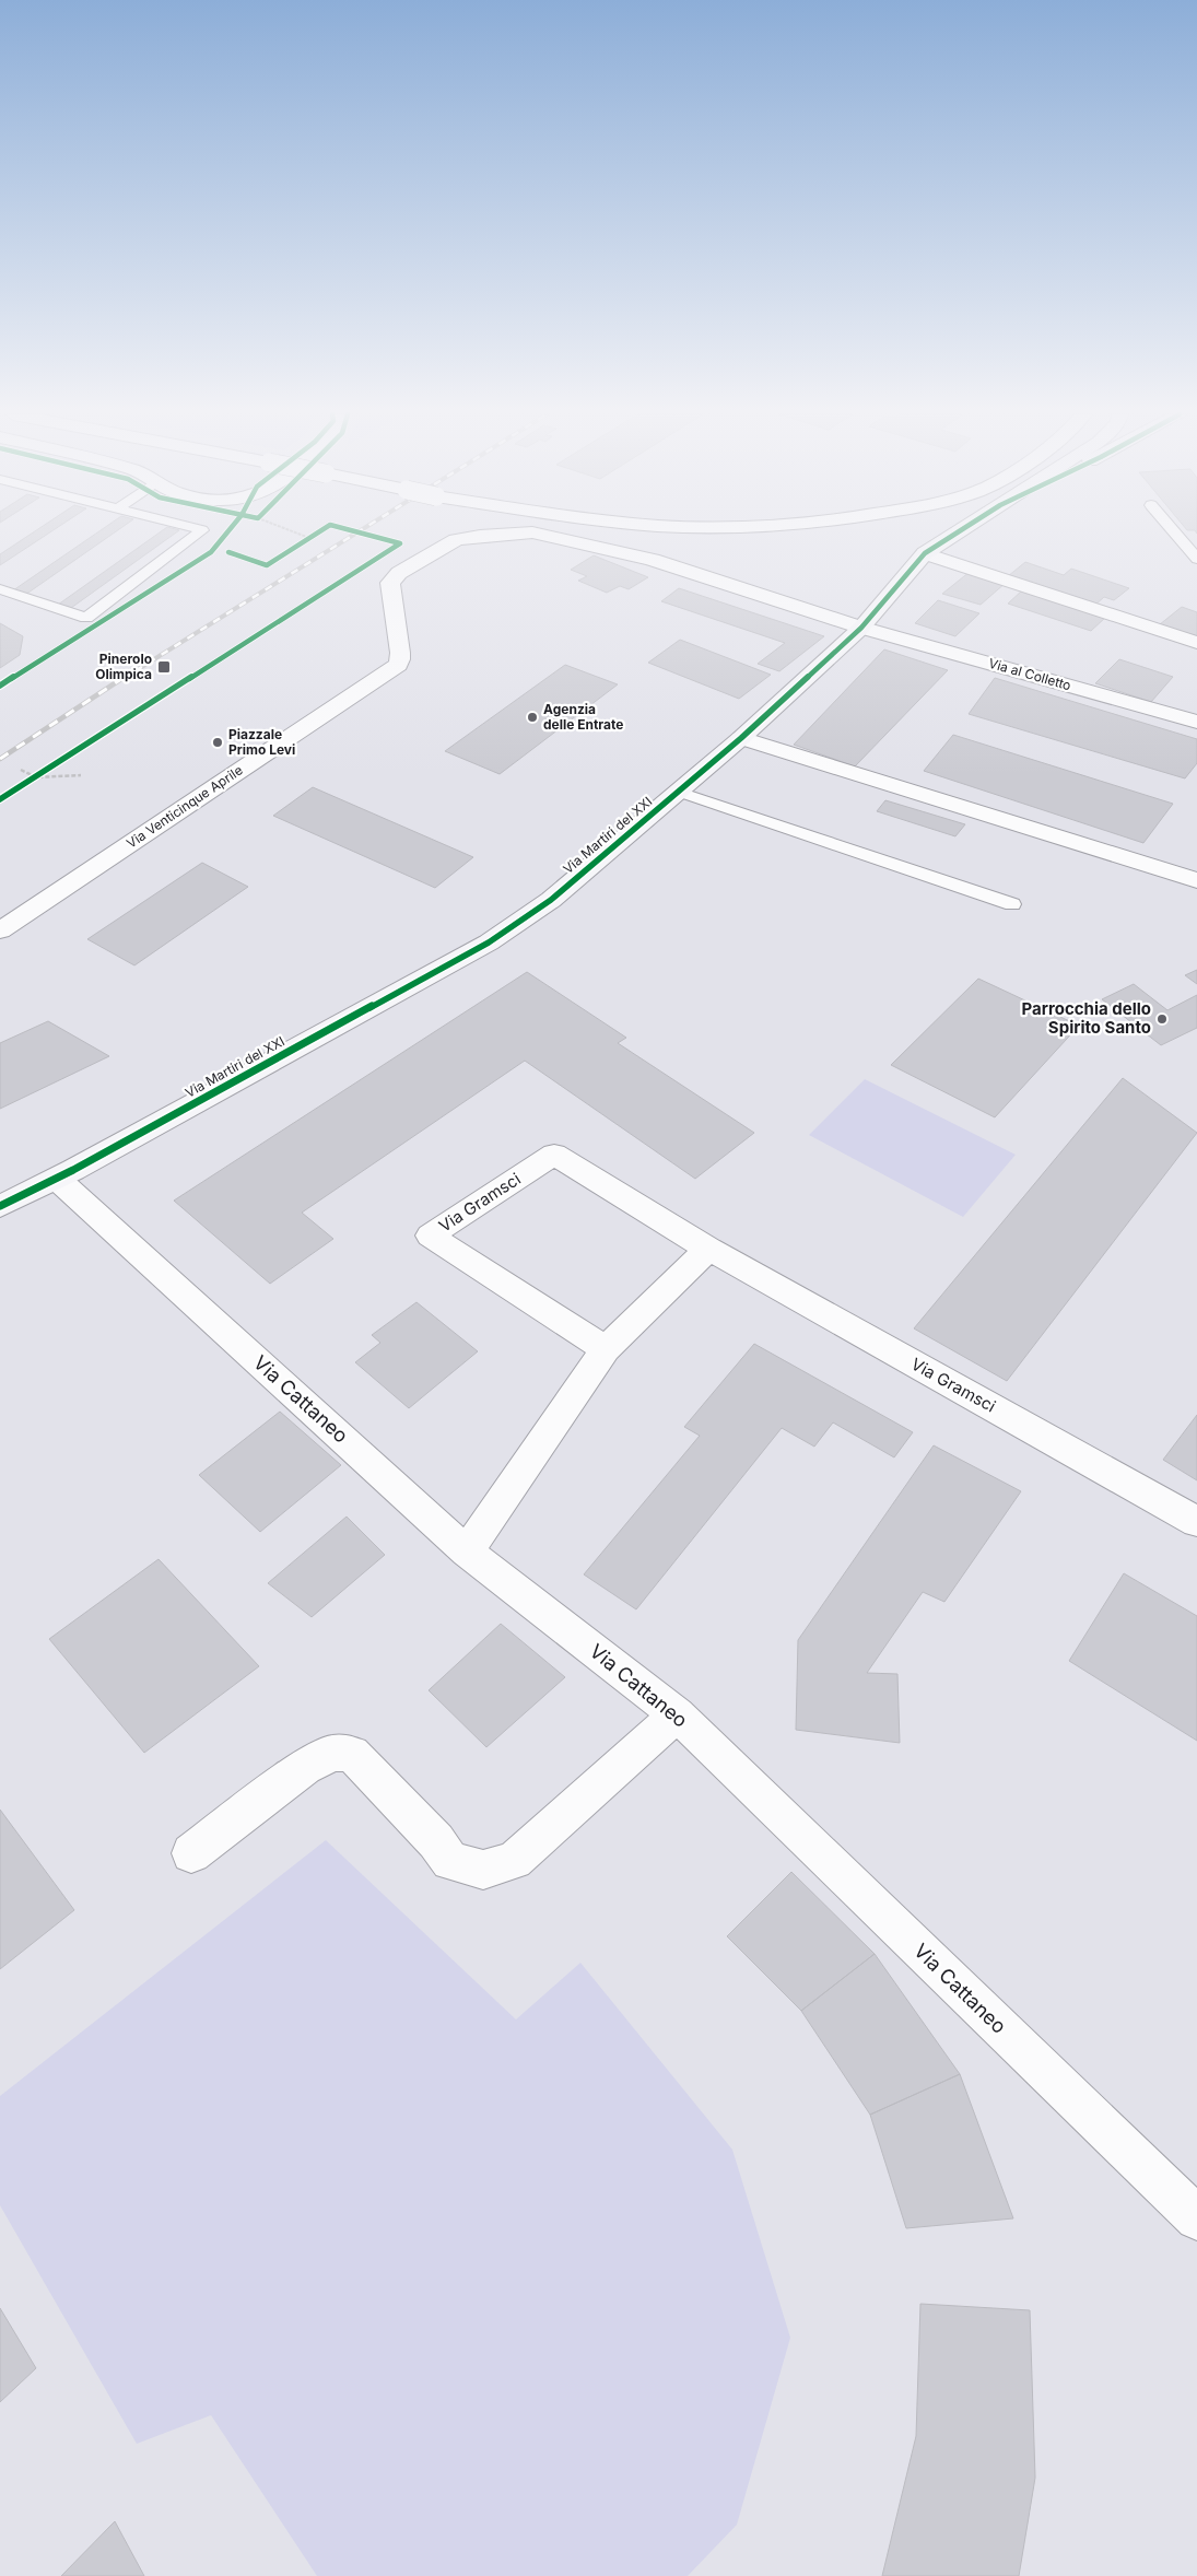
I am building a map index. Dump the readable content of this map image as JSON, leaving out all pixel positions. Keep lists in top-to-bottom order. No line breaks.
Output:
{"streets":{"street":["Via al Colletto","Via Venticinque Aprile","Via Martiri del XXI","Via Gramsci","Via Cattaneo"]},"crossings":[["Via al Colletto","Via Venticinque Aprile"],["Via al Colletto","Via Martiri del XXI"],["Via Martiri del XXI","Via Cattaneo"]],"places":{"transit":["Pinerolo Olimpica"],"other":["Agenzia delle Entrate","Piazzale Primo Levi","Parrocchia dello Spirito Santo"]}}
